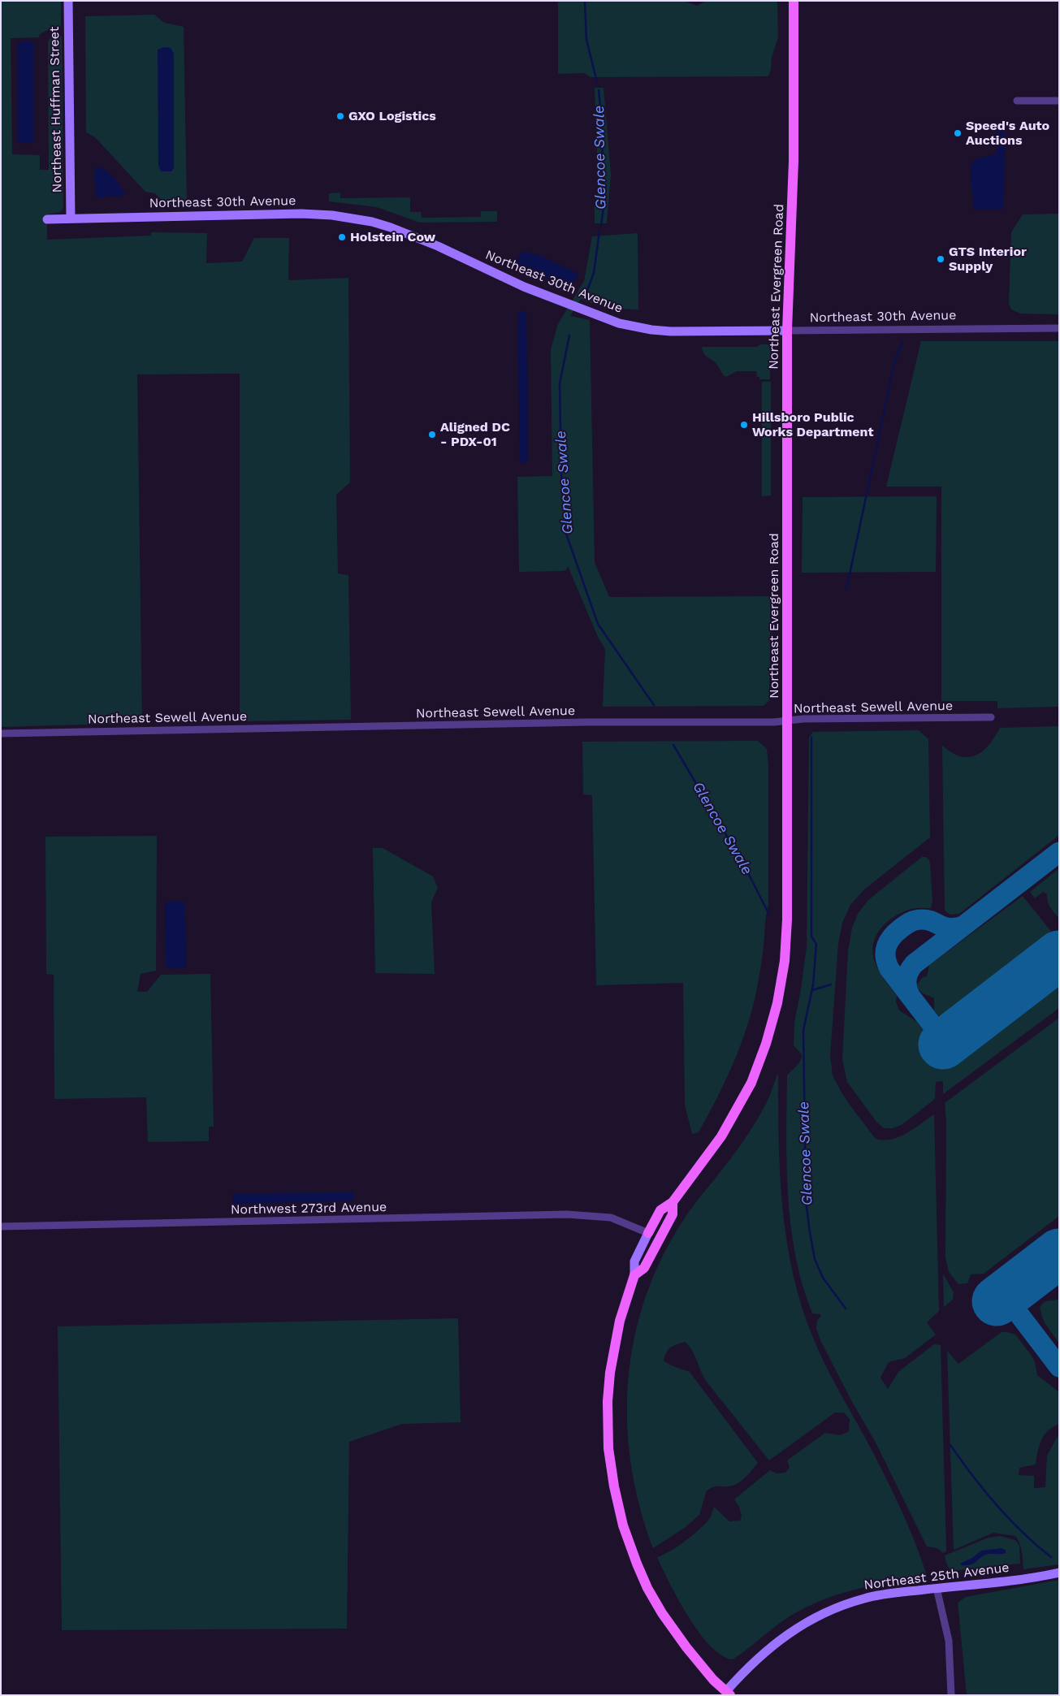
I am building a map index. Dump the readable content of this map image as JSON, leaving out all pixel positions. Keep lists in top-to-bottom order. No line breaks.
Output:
{"streets":{"main road":["Northeast Evergreen Road"],"street":["Northeast Huffman Street","Northeast 30th Avenue","Northeast Sewell Avenue","Northwest 273rd Avenue","Northeast 25th Avenue"]},"crossings":[["Northeast Huffman Street","Northeast 30th Avenue"],["Northeast 30th Avenue","Northeast Evergreen Road"],["Northeast Evergreen Road","Northeast Sewell Avenue"],["Northeast Evergreen Road","Northwest 273rd Avenue"],["Northeast Evergreen Road","Northeast 25th Avenue"]],"water":["Glencoe Swale"],"places":["GXO Logistics","Speed's Auto Auctions","Holstein Cow","GTS Interior Supply","Hillsboro Public Works Department","Aligned DC - PDX-01"]}
